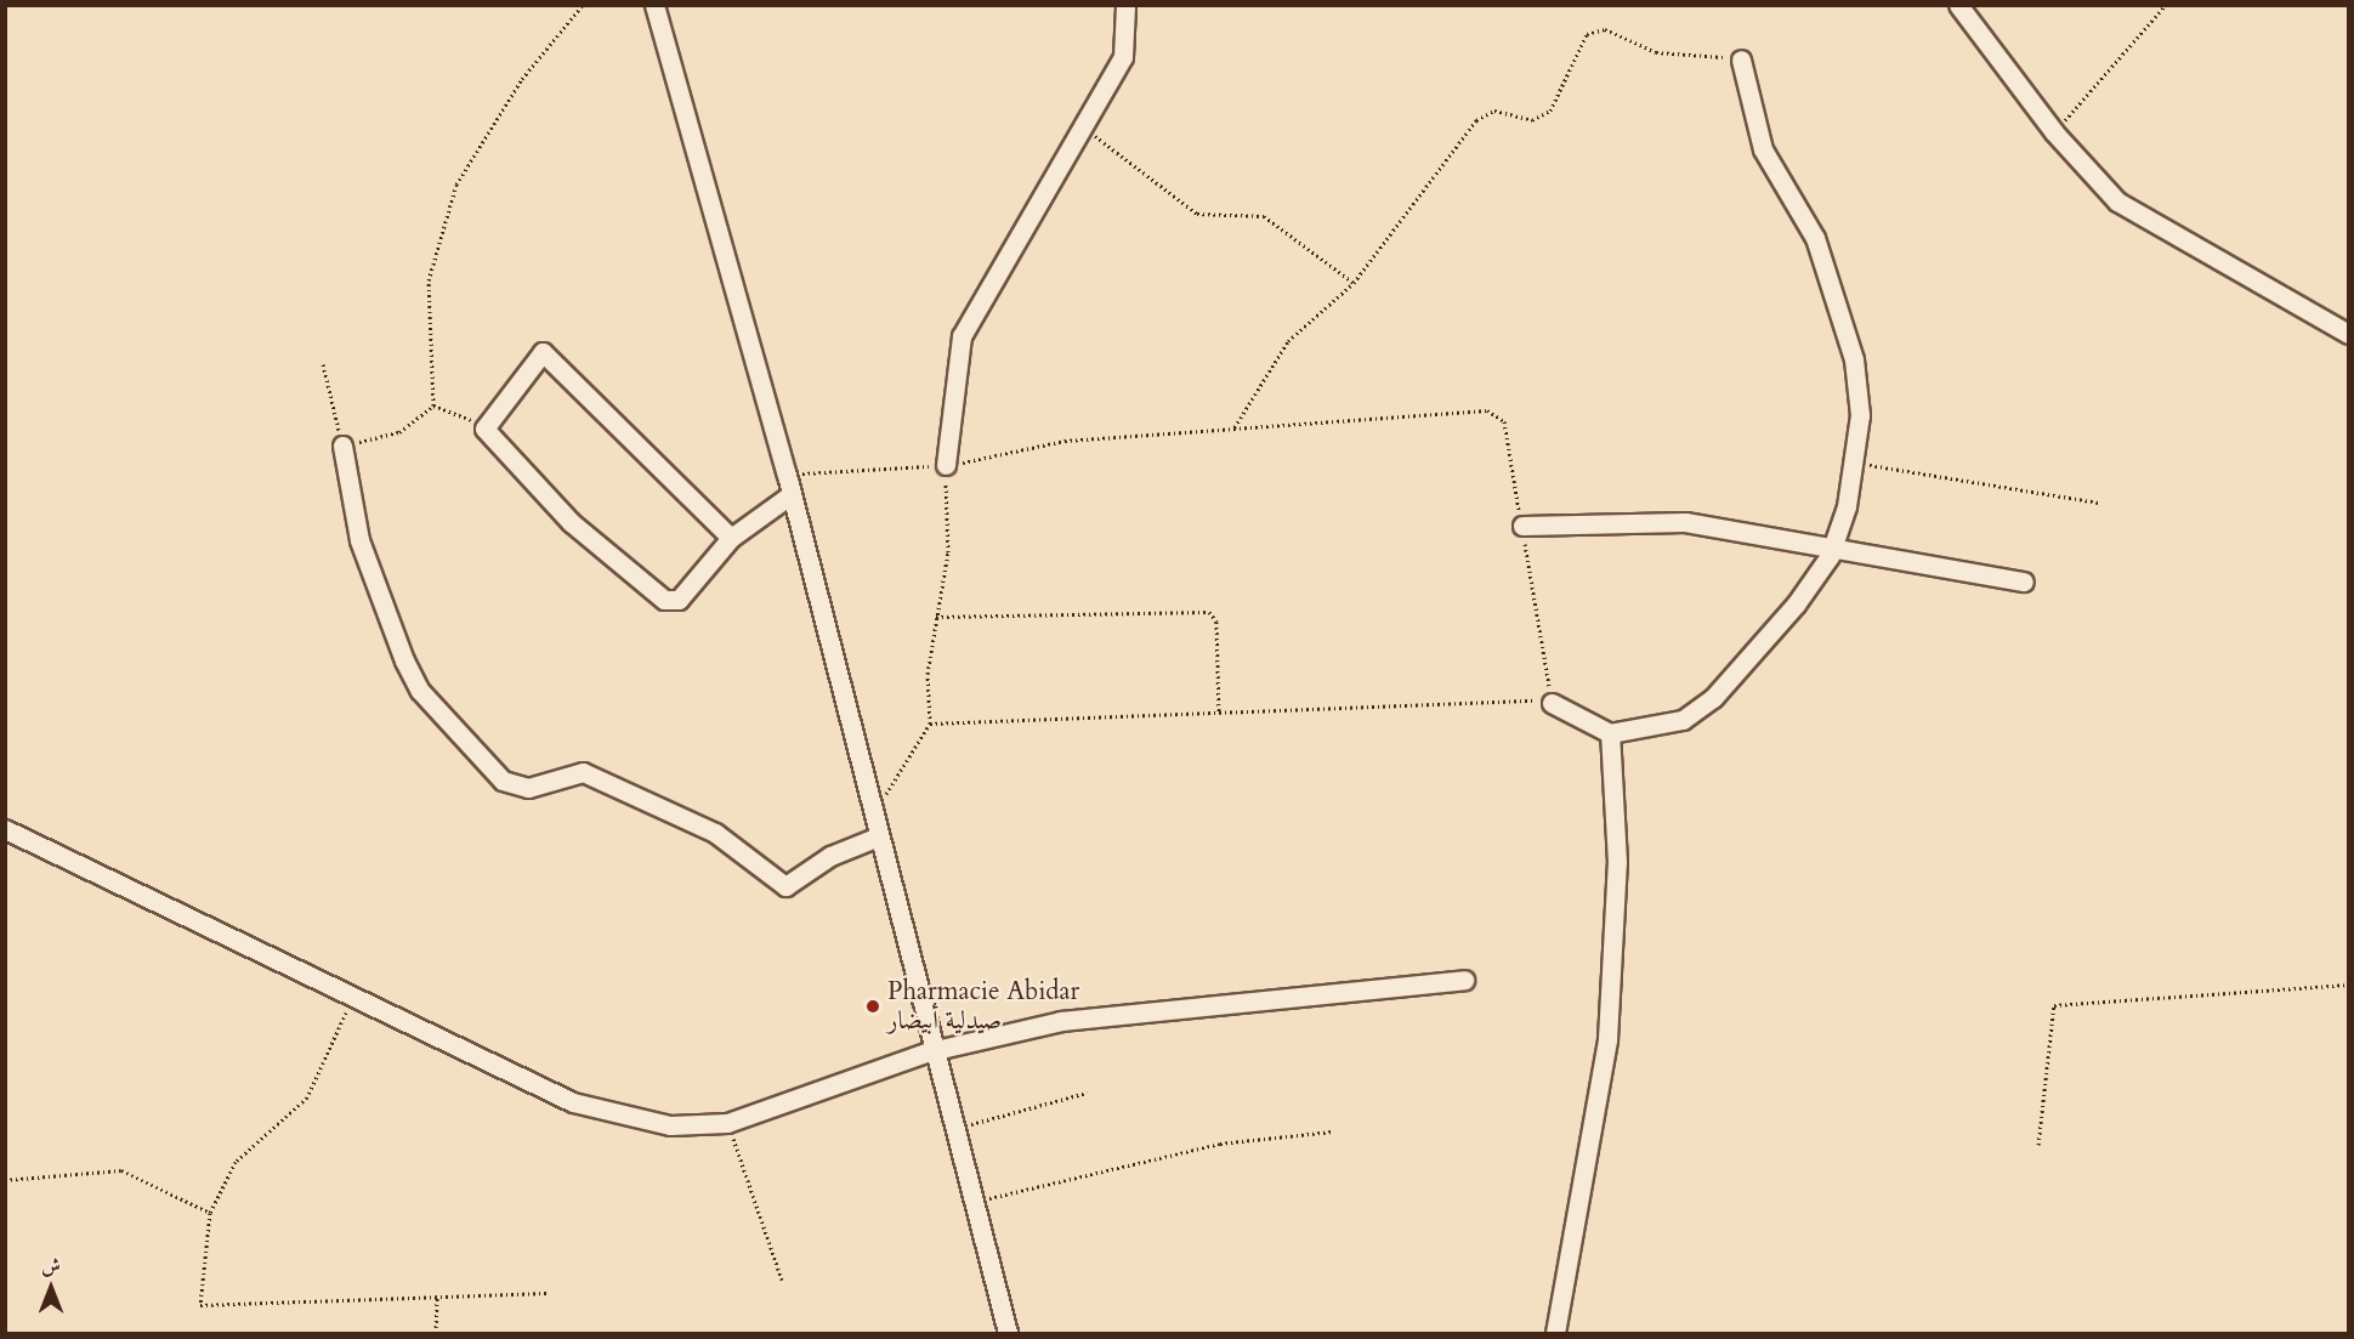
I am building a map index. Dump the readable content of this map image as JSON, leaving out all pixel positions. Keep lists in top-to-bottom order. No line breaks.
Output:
{"places":["Pharmacie Abidar صيدلية أبيضار"],"north":"top"}
